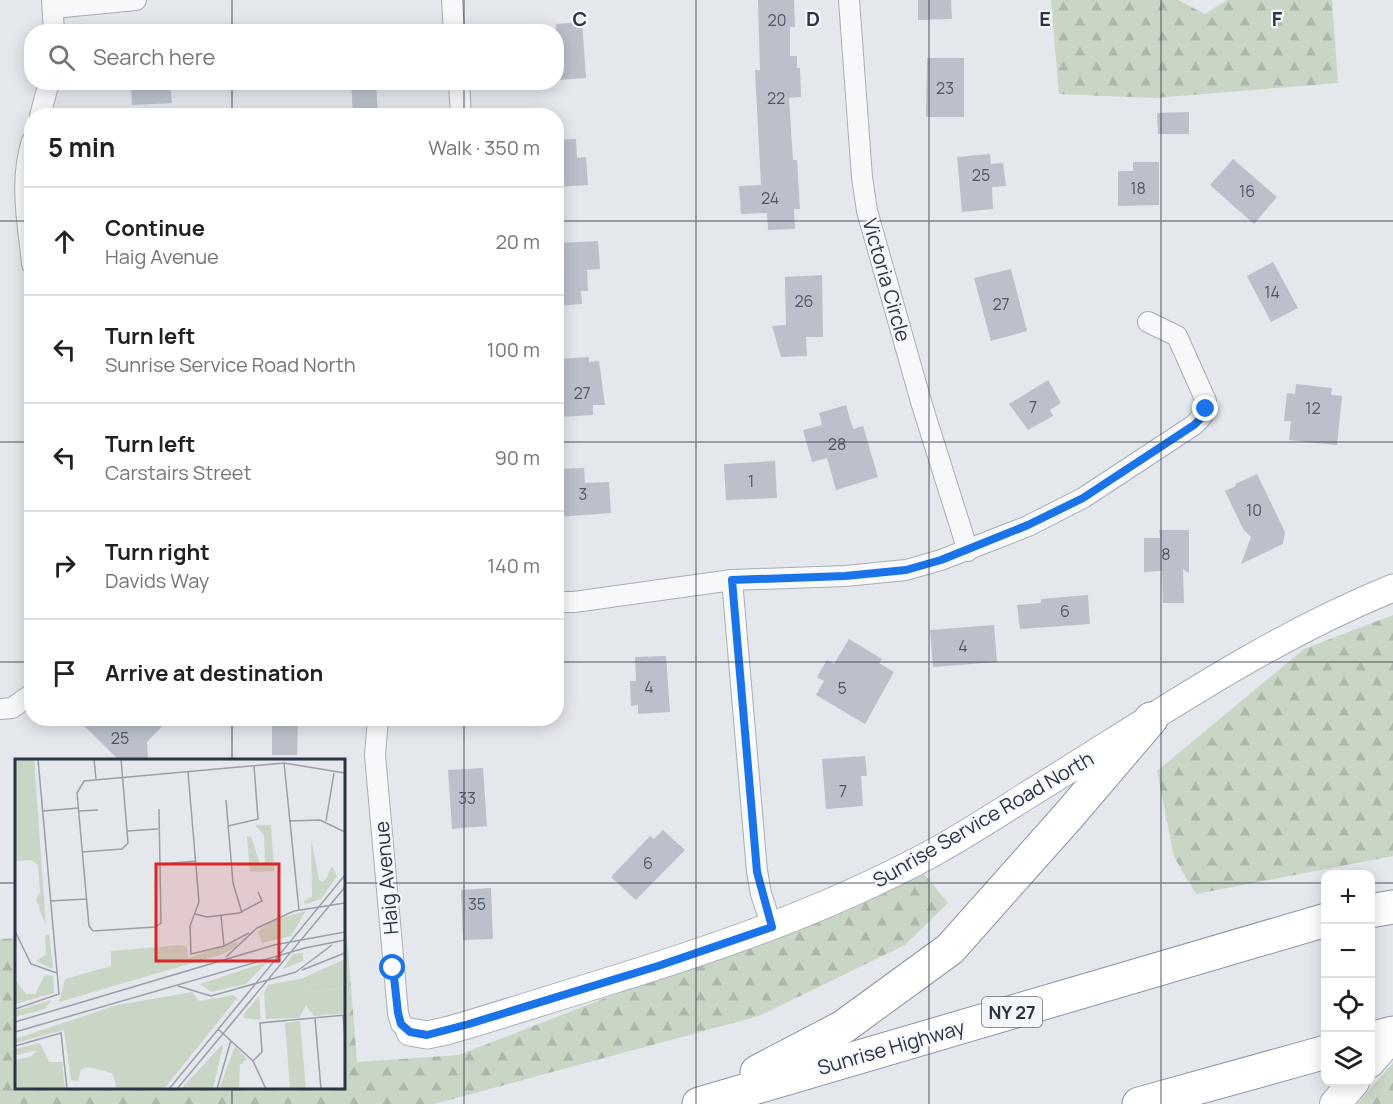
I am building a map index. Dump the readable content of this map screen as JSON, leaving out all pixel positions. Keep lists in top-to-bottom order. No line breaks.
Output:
{"streets":{"highway":["NY 27","Sunrise Highway"],"street":["Victoria Circle","Sunrise Service Road North","Haig Avenue"]},"crossings":[["Sunrise Service Road North","Haig Avenue"]],"house_numbers":["20","23","22","25","18","16","24","14","26","27","27","7","12","28","1","3","10","8","6","4","4","5","25","7","33","6","35"],"page":{"search":"Search here","heading":["5 min","Walk · 350 m"],"list":[["Continue","Haig Avenue","20 m"],["Turn left","Sunrise Service Road North","100 m"],["Turn left","Carstairs Street","90 m"],["Turn right","Davids Way","140 m"],"Arrive at destination"],"map_buttons":["+","−"]},"grid":{"columns":["C","D","E","F"]}}
